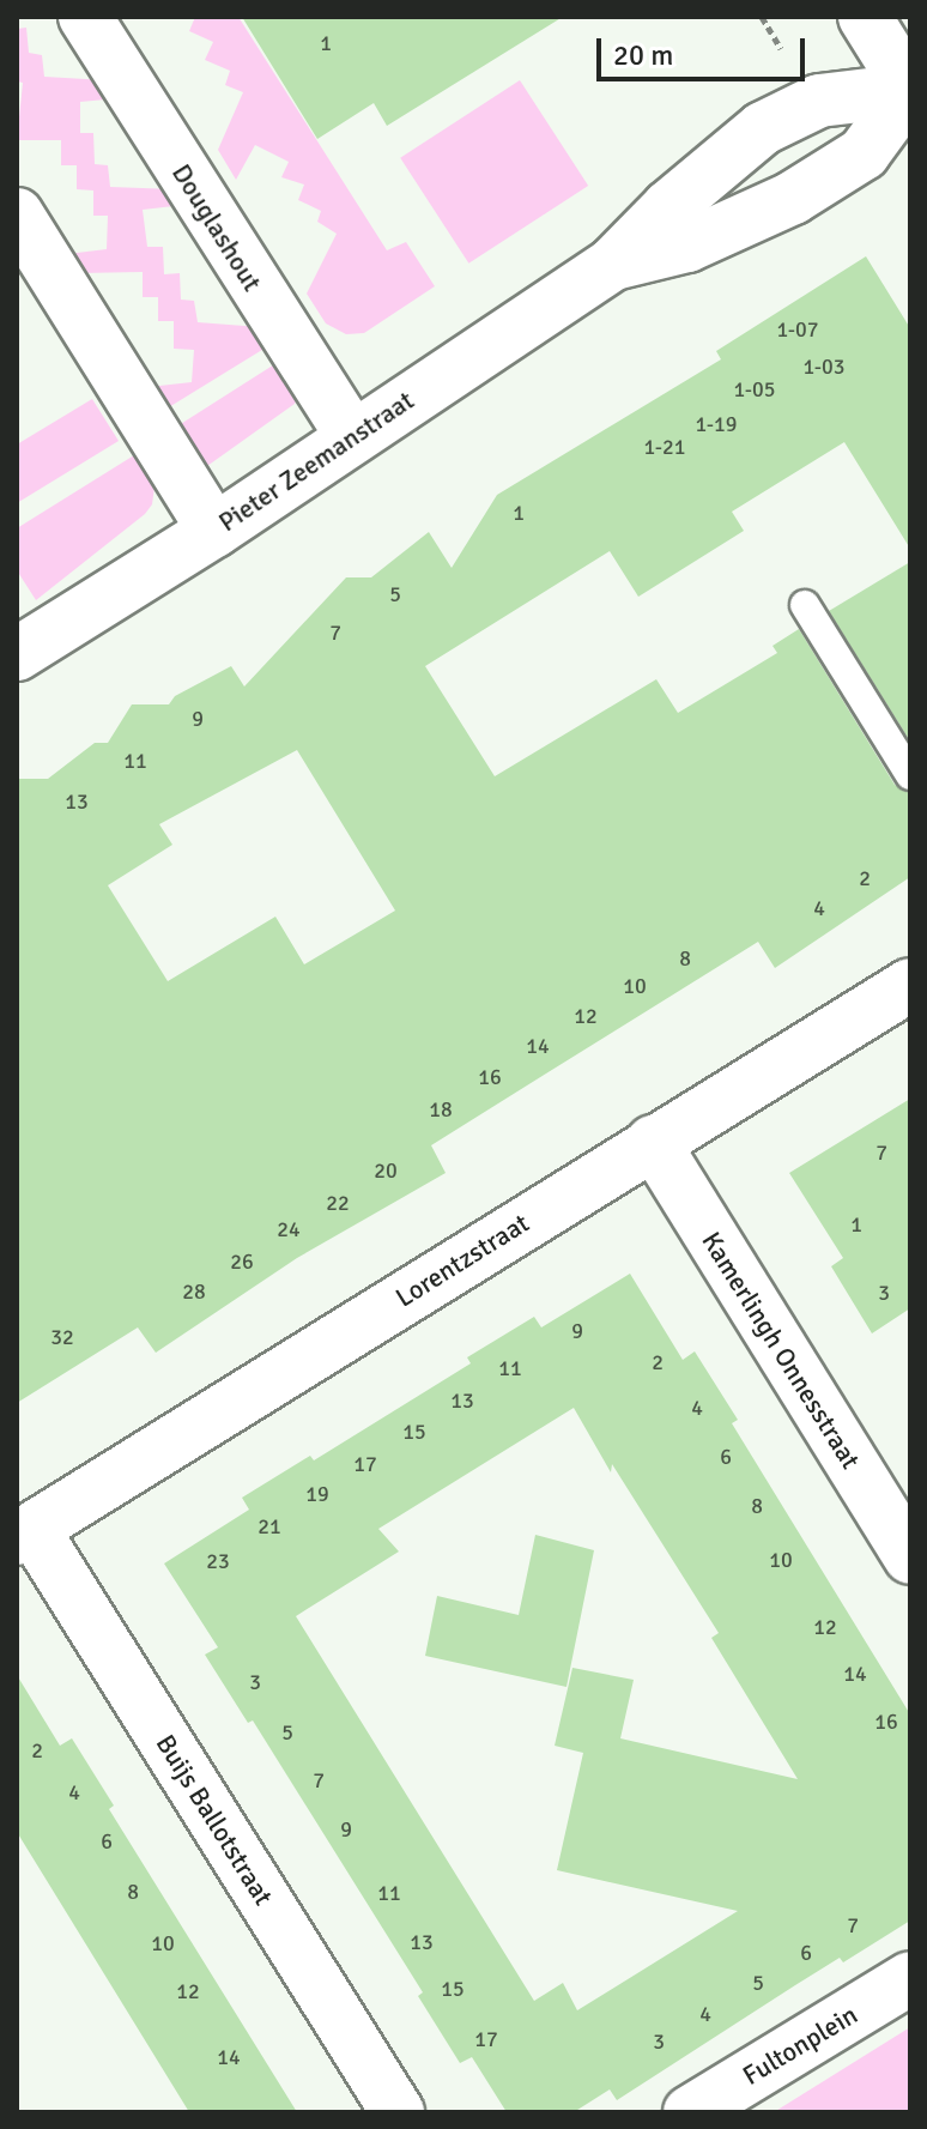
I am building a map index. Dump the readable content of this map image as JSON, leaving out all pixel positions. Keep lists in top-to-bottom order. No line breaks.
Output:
{"streets":{"street":["Douglashout","Pieter Zeemanstraat","Lorentzstraat","Kamerlingh Onnesstraat","Buijs Ballotstraat","Fultonplein"]},"crossings":[["Douglashout","Pieter Zeemanstraat"],["Lorentzstraat","Kamerlingh Onnesstraat"],["Lorentzstraat","Buijs Ballotstraat"]],"house_numbers":["1","1-07","1-03","1-05","1-19","1-21","1","5","7","9","11","13","2","4","8","10","12","14","16","18","7","20","22","1","24","26","28","3","9","32","2","11","13","4","15","6","17","19","8","21","10","23","12","14","3","16","5","2","7","4","9","6","8","11","7","13","10","6","5","15","12","4","17","3","14"],"scale_bar":"20 m"}
